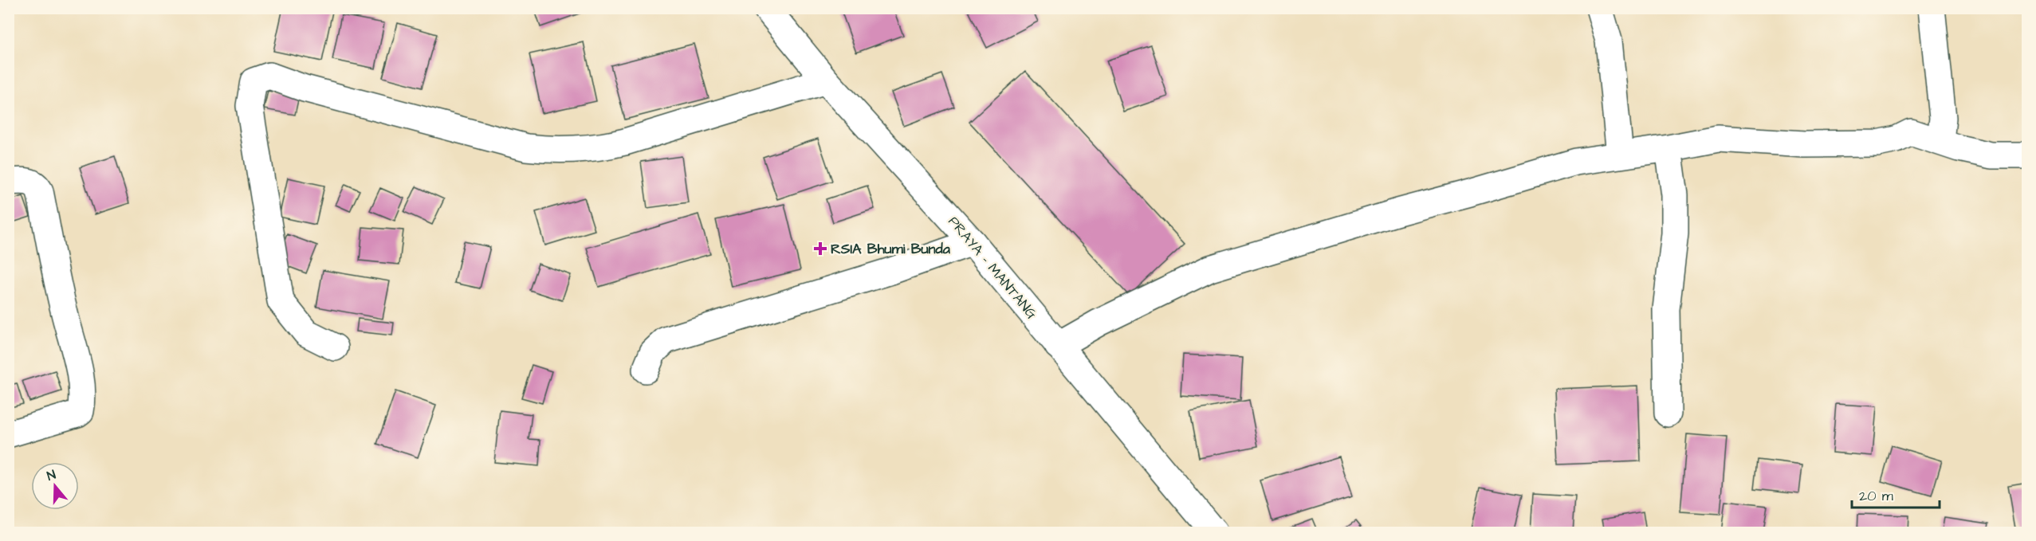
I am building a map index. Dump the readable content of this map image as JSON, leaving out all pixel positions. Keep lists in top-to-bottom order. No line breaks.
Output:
{"streets":{"street":["PRAYA - MANTANG"]},"places":{"health":["RSIA Bhumi Bunda"]},"scale_bar":"20 m","north":"top"}
